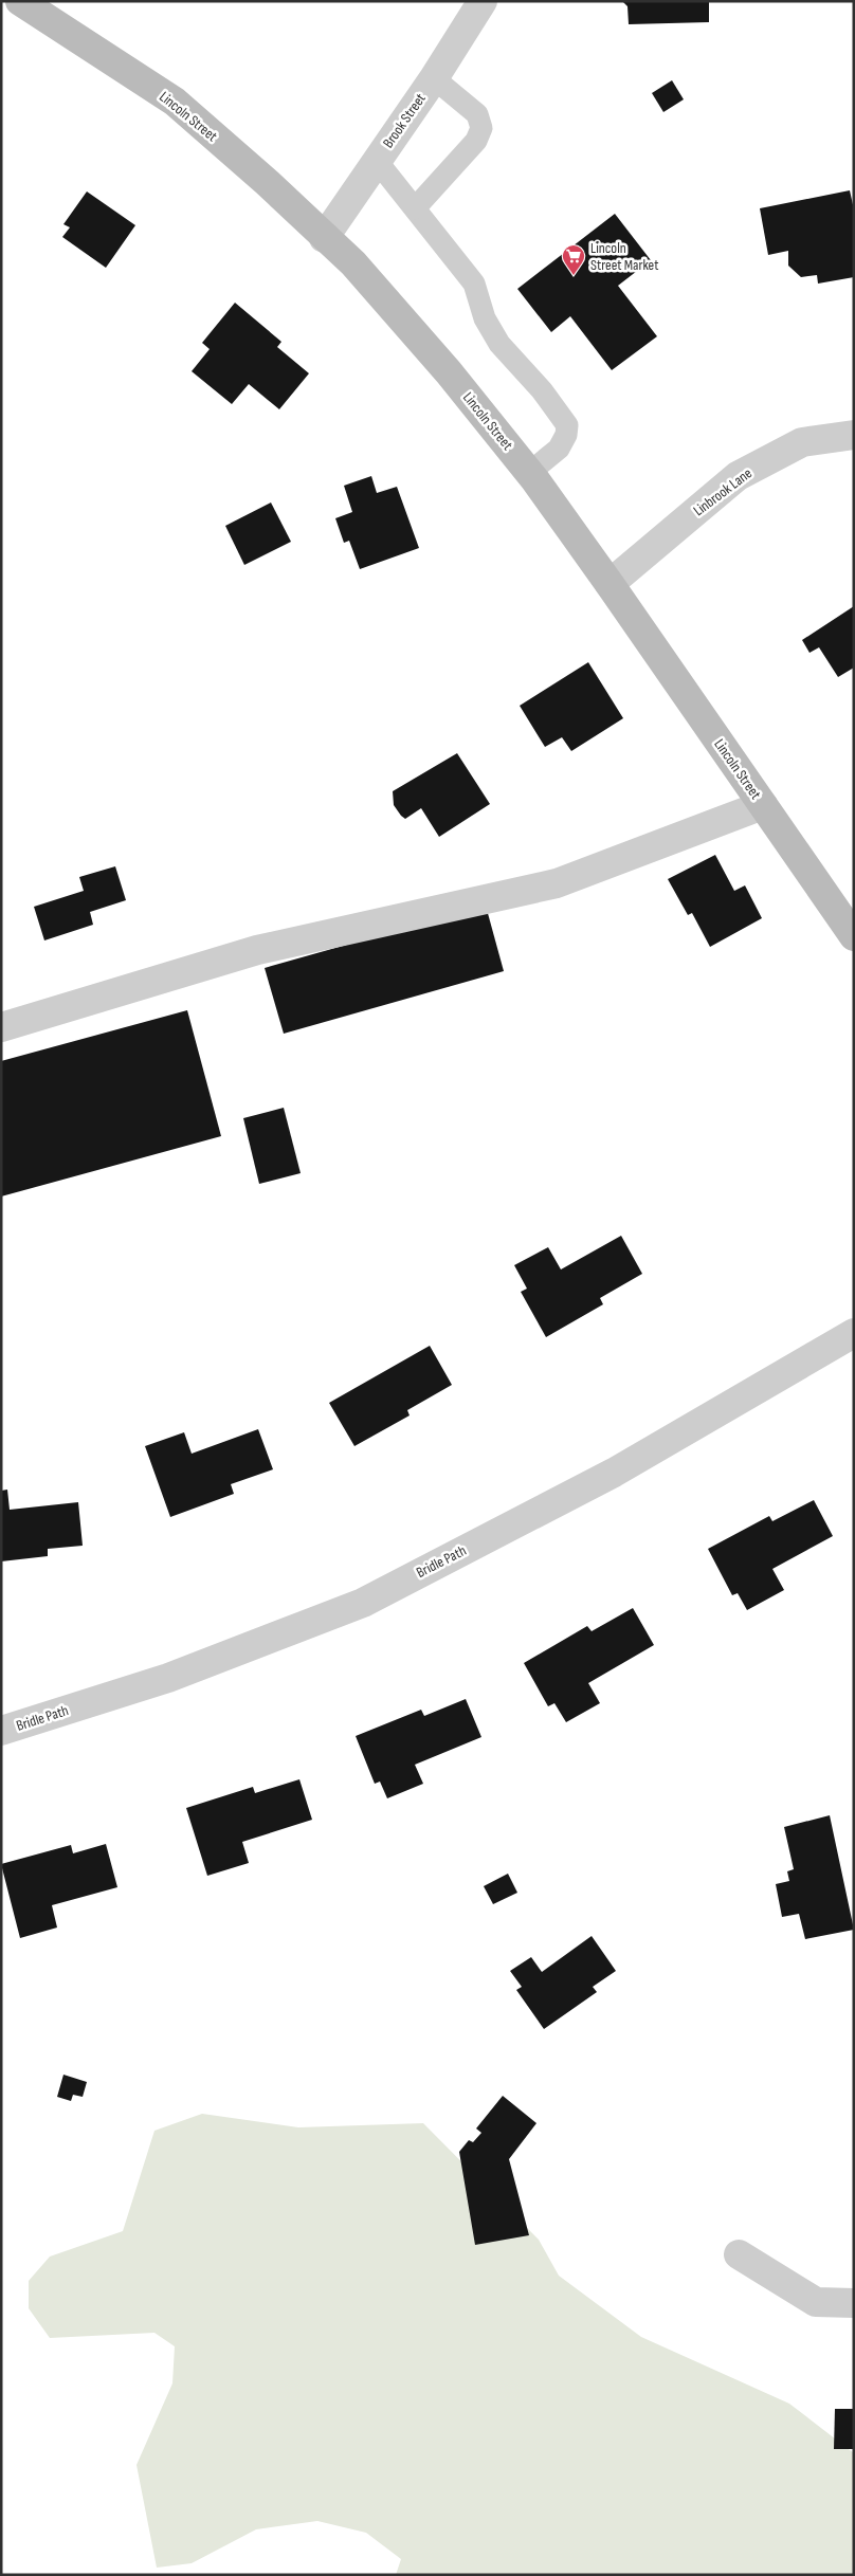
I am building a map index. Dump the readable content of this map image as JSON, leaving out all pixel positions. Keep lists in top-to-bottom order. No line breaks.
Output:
{"streets":{"main road":["Lincoln Street"],"street":["Brook Street","Linbrook Lane","Bridle Path"]},"crossings":[["Lincoln Street","Brook Street"],["Lincoln Street","Linbrook Lane"]],"places":{"supermarket":["Lincoln Street Market"]}}
